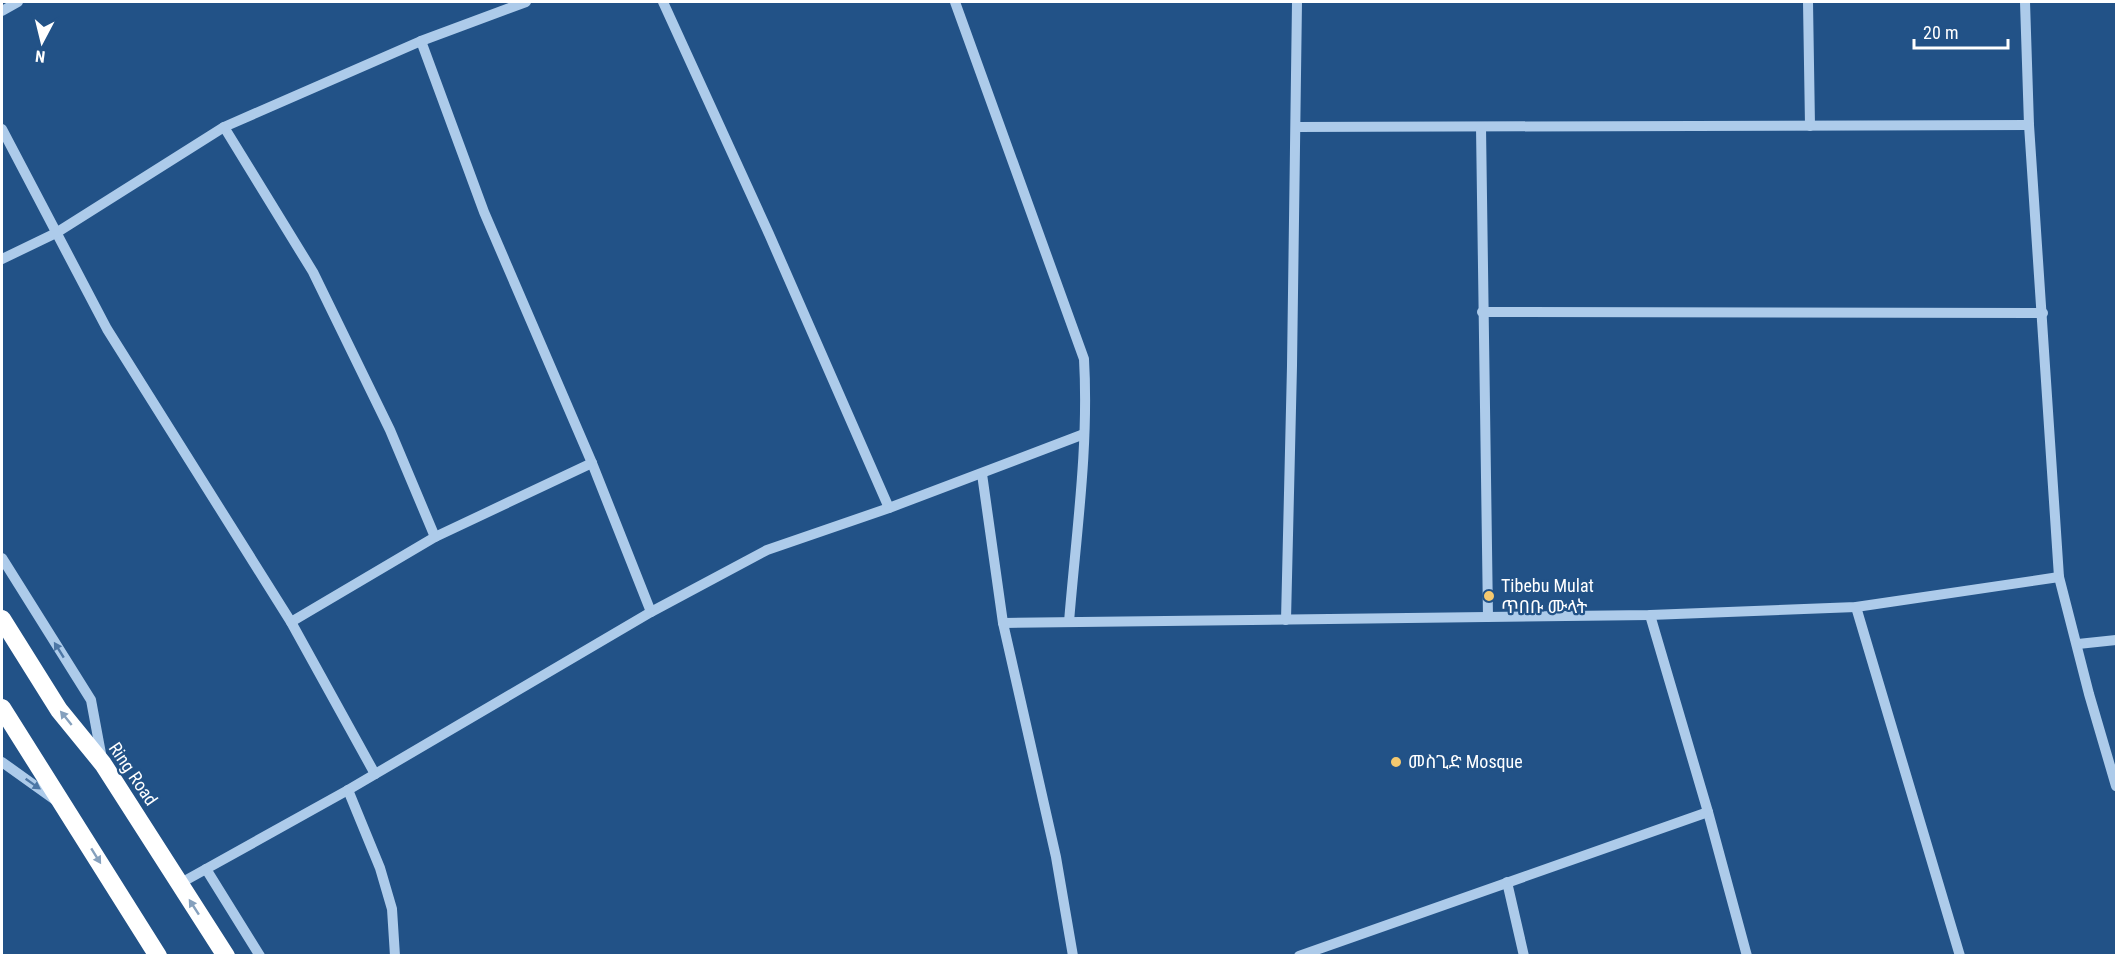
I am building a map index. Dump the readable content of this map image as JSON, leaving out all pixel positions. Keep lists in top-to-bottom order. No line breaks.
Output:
{"streets":{"highway":["Ring Road"]},"places":["Tibebu Mulat ጥበቡ ሙላት","መስጊድ Mosque"],"scale_bar":"20 m","north":"bottom"}
